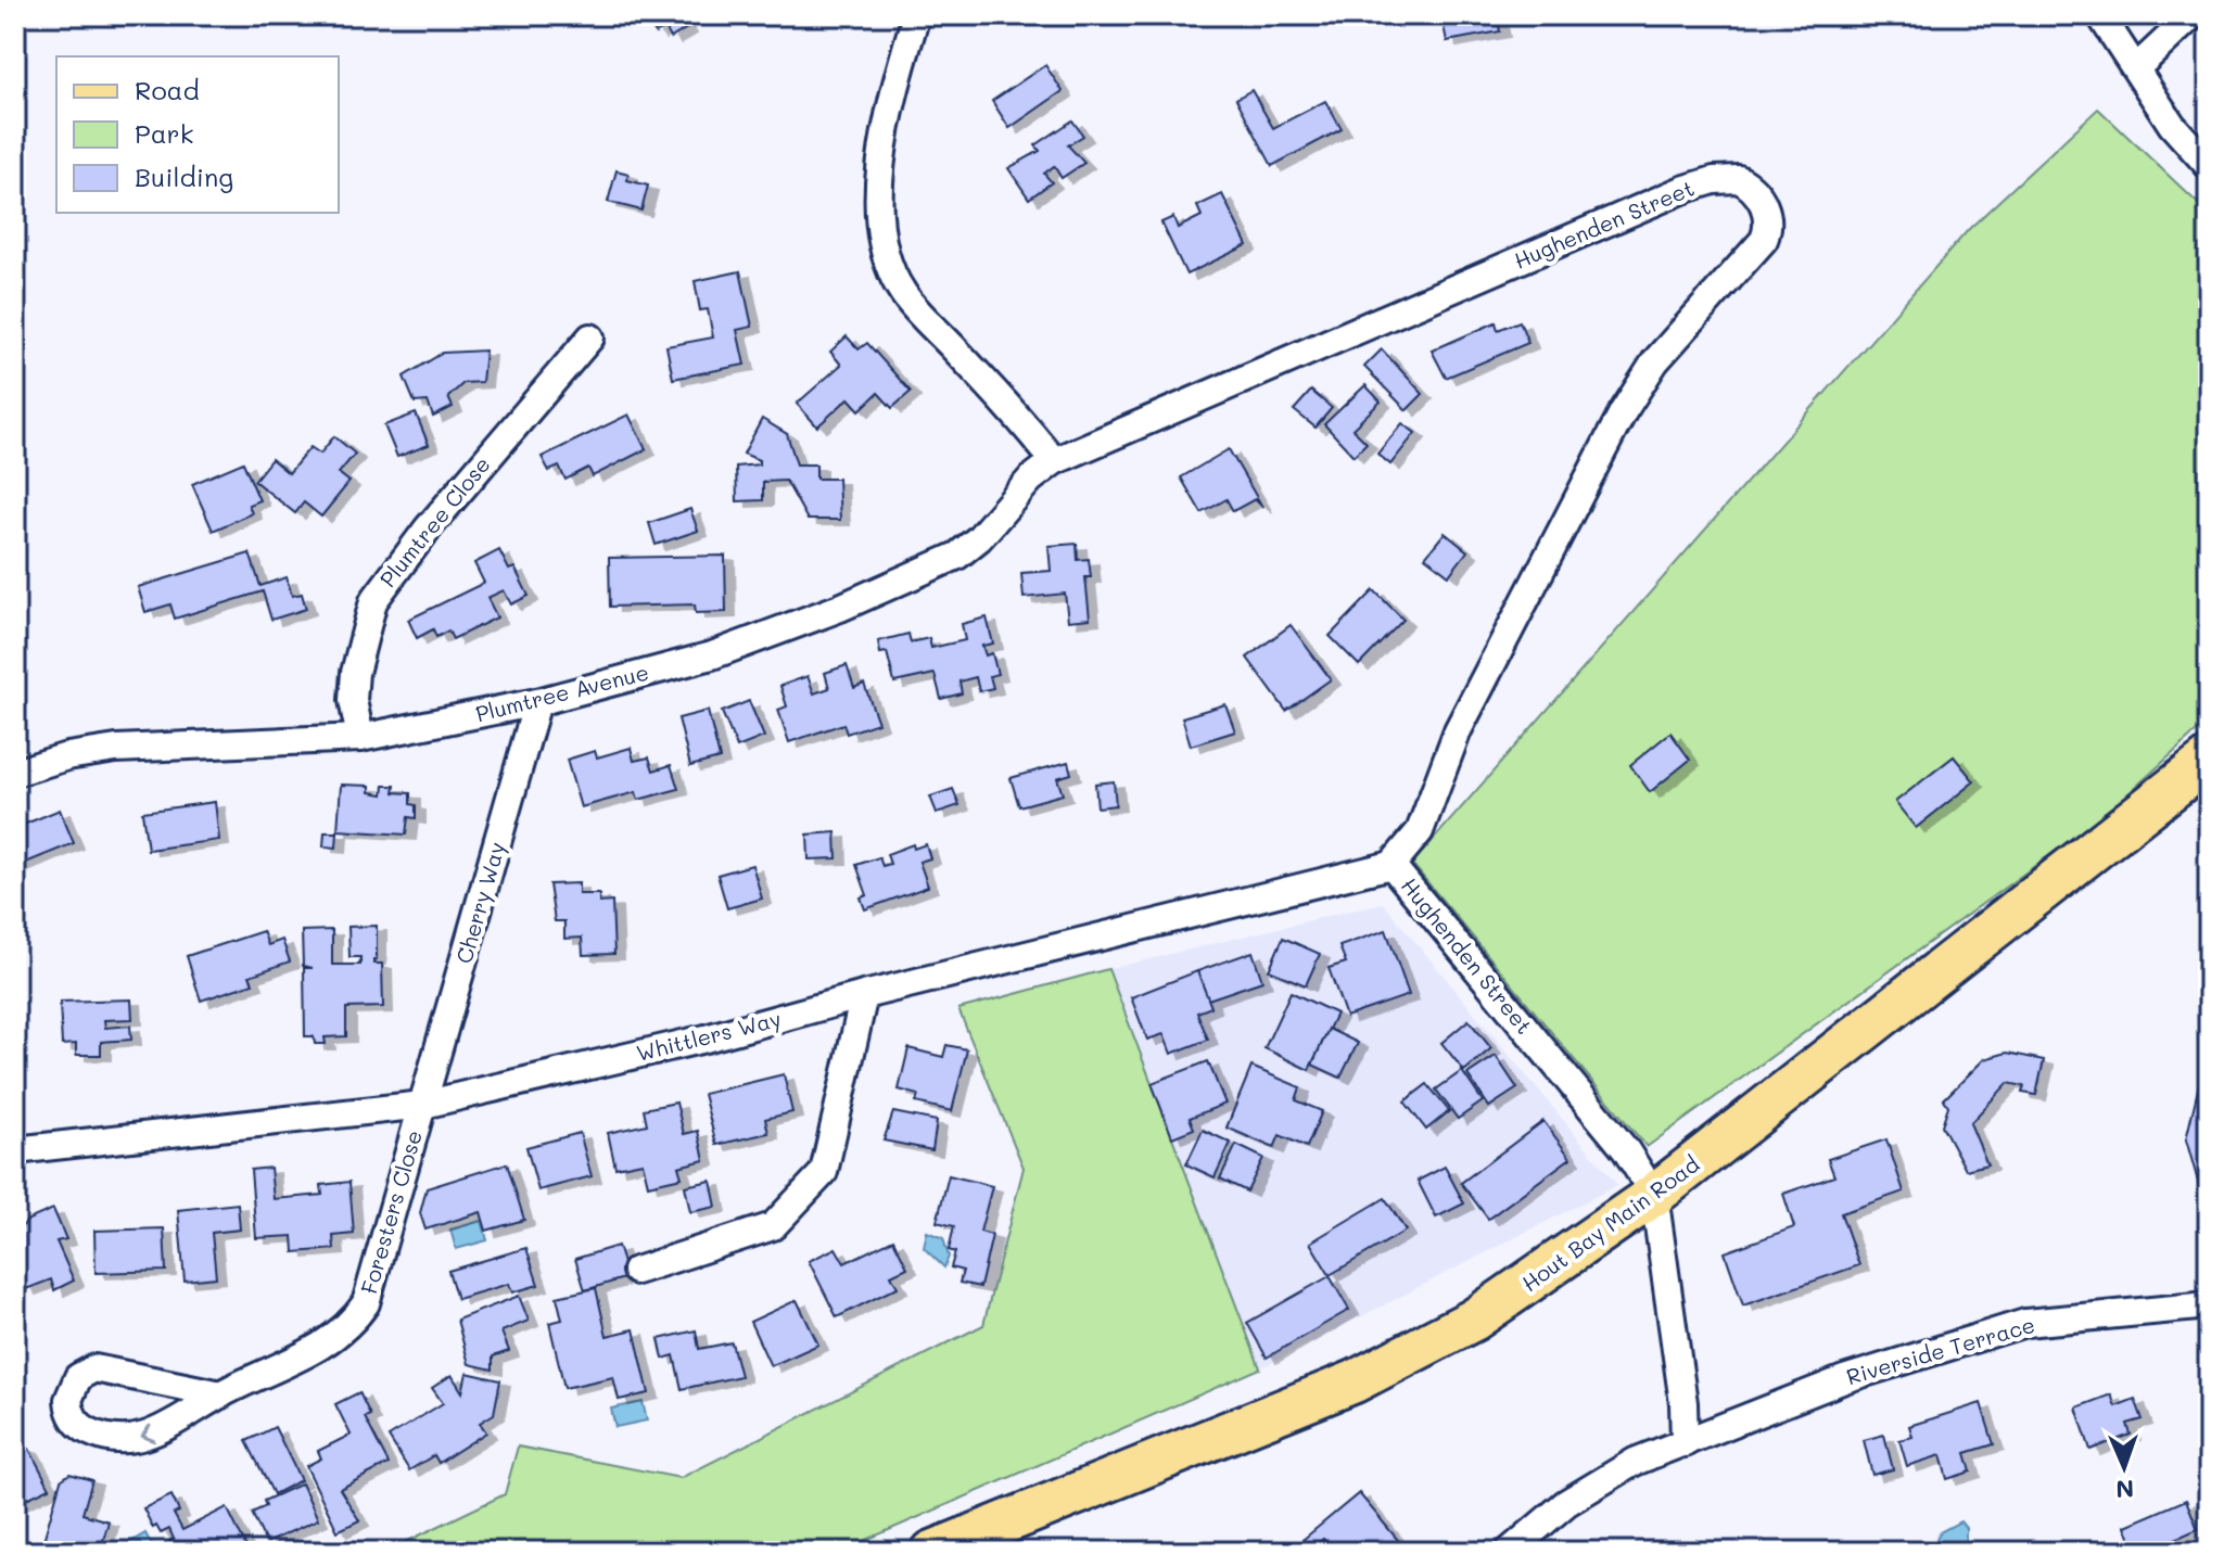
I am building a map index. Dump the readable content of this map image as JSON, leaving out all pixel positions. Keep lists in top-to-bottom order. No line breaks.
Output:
{"streets":{"main road":["Hout Bay Main Road"],"street":["Hughenden Street","Plumtree Close","Plumtree Avenue","Cherry Way","Whittlers Way","Foresters Close","Riverside Terrace"]},"crossings":[["Hughenden Street","Plumtree Avenue"],["Hughenden Street","Whittlers Way"],["Hughenden Street","Hout Bay Main Road"],["Plumtree Close","Plumtree Avenue"],["Plumtree Avenue","Cherry Way"],["Cherry Way","Whittlers Way"],["Cherry Way","Foresters Close"],["Whittlers Way","Foresters Close"]],"legend":["Road","Park","Building"],"north":"bottom"}
